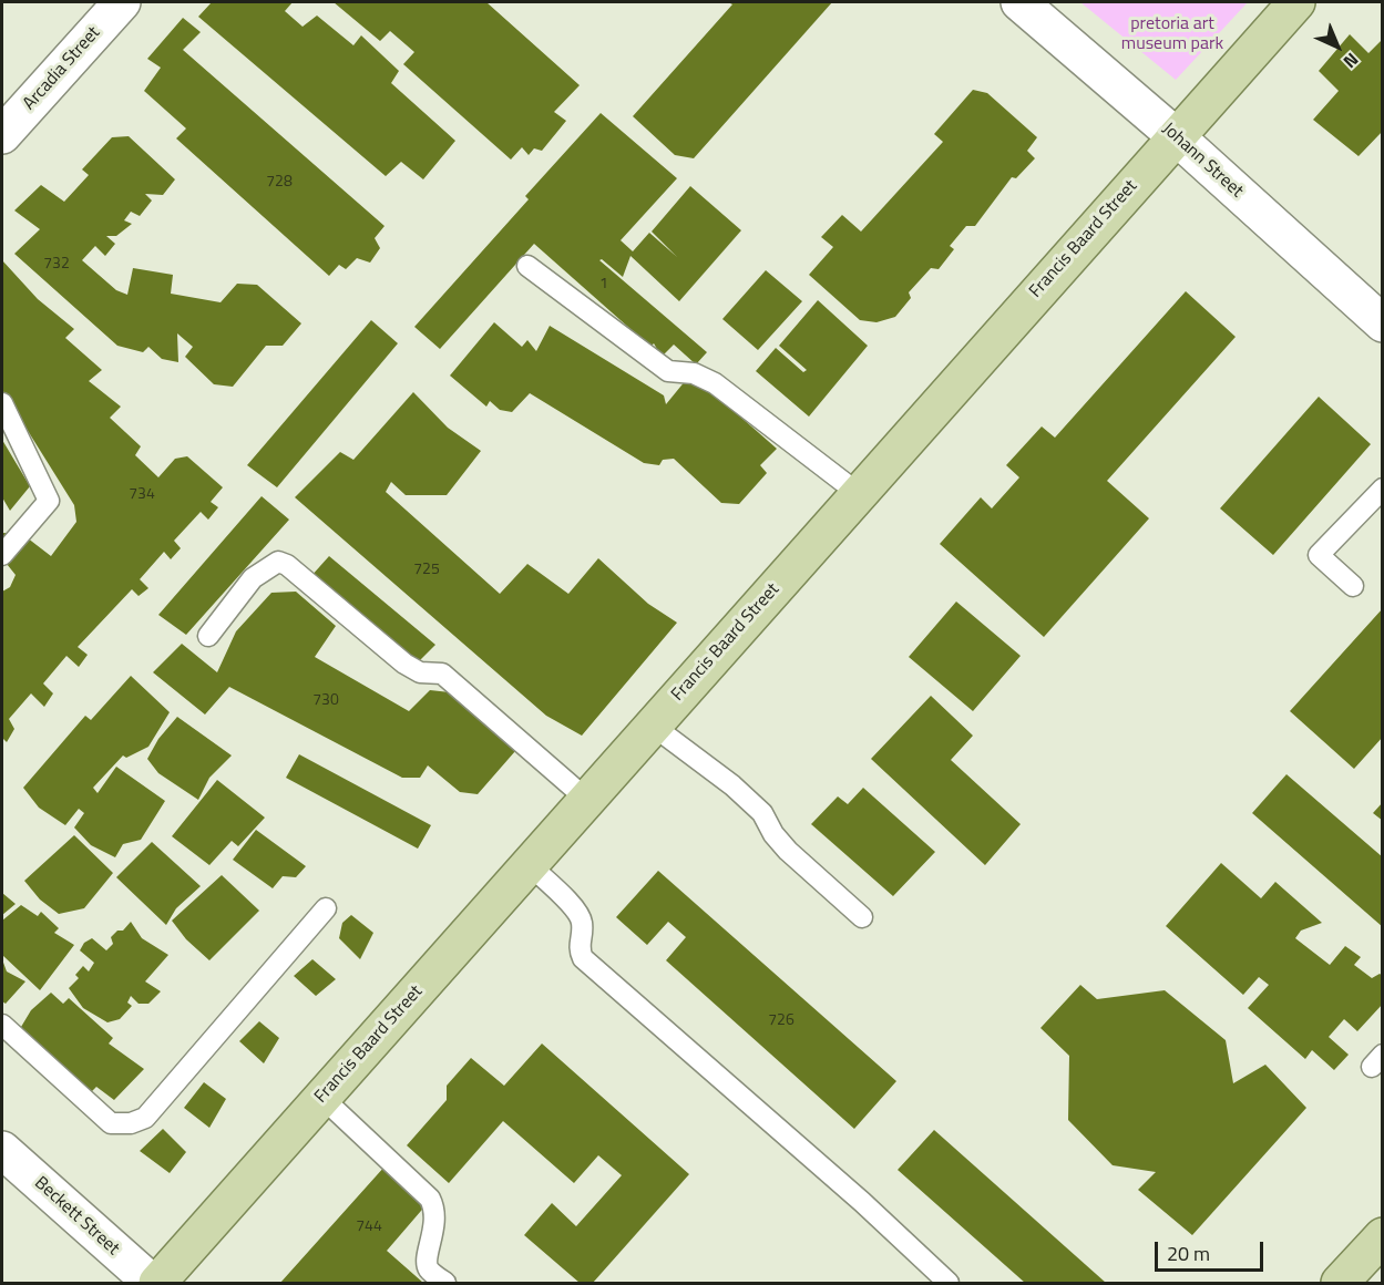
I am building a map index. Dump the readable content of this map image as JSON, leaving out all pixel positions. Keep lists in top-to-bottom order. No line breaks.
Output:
{"streets":{"main road":["Francis Baard Street"],"street":["Arcadia Street","Johann Street","Beckett Street"]},"crossings":[["Johann Street","Francis Baard Street"]],"parks":["pretoria art museum park"],"house_numbers":["728","732","1","734","725","730","726","744"],"scale_bar":"20 m","north":"bottom right"}
